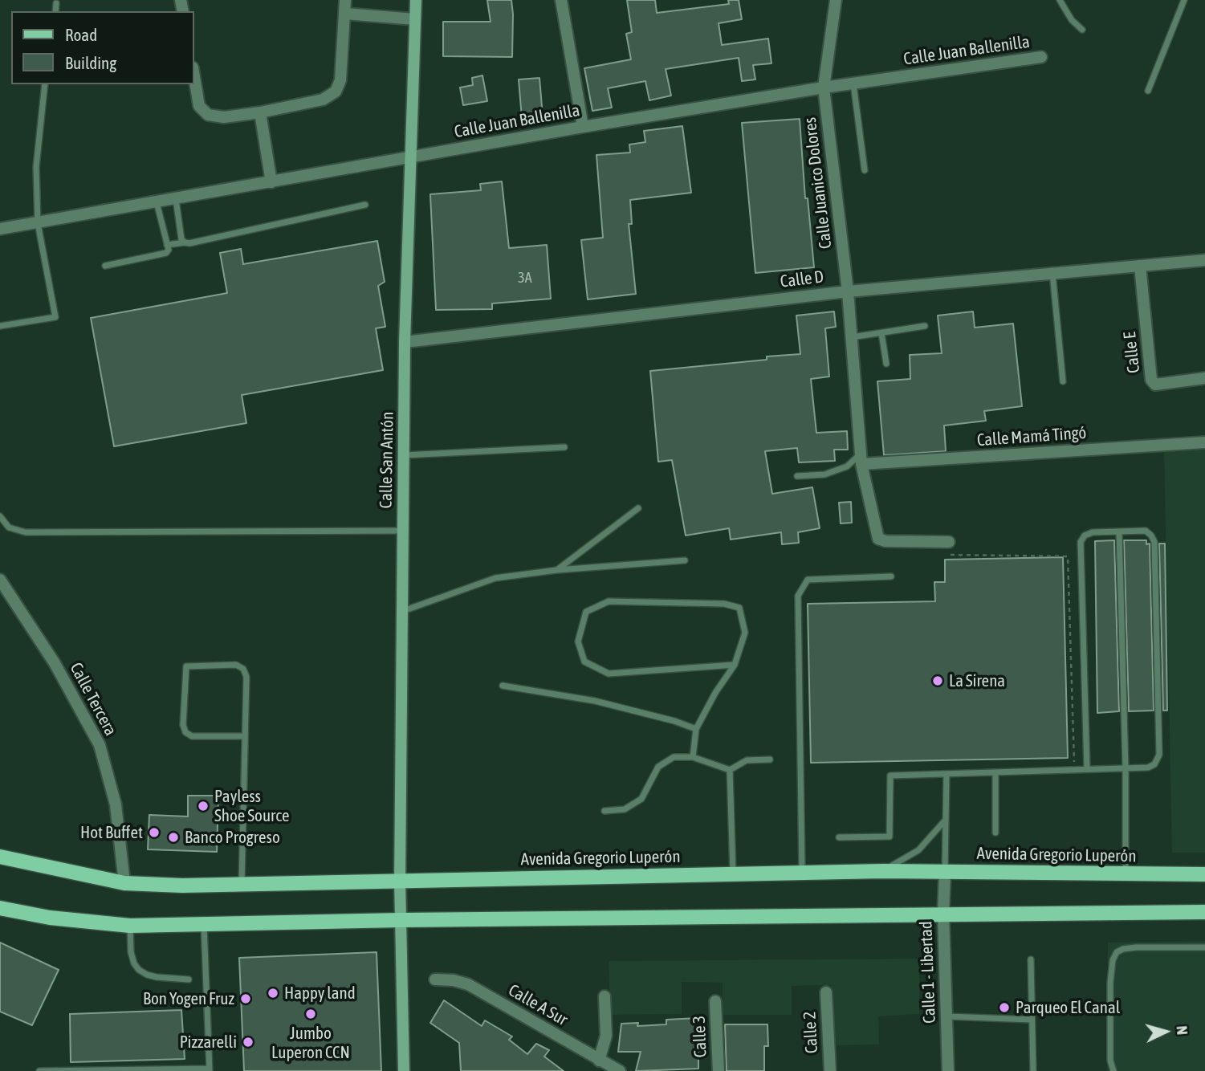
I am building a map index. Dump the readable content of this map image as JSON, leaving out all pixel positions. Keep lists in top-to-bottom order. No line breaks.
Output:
{"streets":{"main road":["Avenida Gregorio Luperón"],"street":["Calle Juan Ballenilla","Calle Juanico Dolores","Calle D","Calle E","Calle Mamá Tingó","Calle San Antón","Calle Tercera","Calle 1 - Libertad","Calle A Sur","Calle 2","Calle 3"]},"crossings":[["Calle Juan Ballenilla","Calle Juanico Dolores"],["Calle Juan Ballenilla","Calle San Antón"],["Calle Juanico Dolores","Calle D"],["Calle Juanico Dolores","Calle Mamá Tingó"],["Calle D","Calle E"],["Calle D","Calle San Antón"],["Calle San Antón","Avenida Gregorio Luperón"],["Calle Tercera","Avenida Gregorio Luperón"],["Avenida Gregorio Luperón","Calle 1 - Libertad"]],"places":["La Sirena","Payless Shoe Source","Hot Buffet","Banco Progreso","Happy land","Bon Yogen Fruz","Parqueo El Canal","Jumbo Luperon CCN","Pizzarelli"],"house_numbers":["3A"],"legend":["Road","Building"],"north":"right"}
